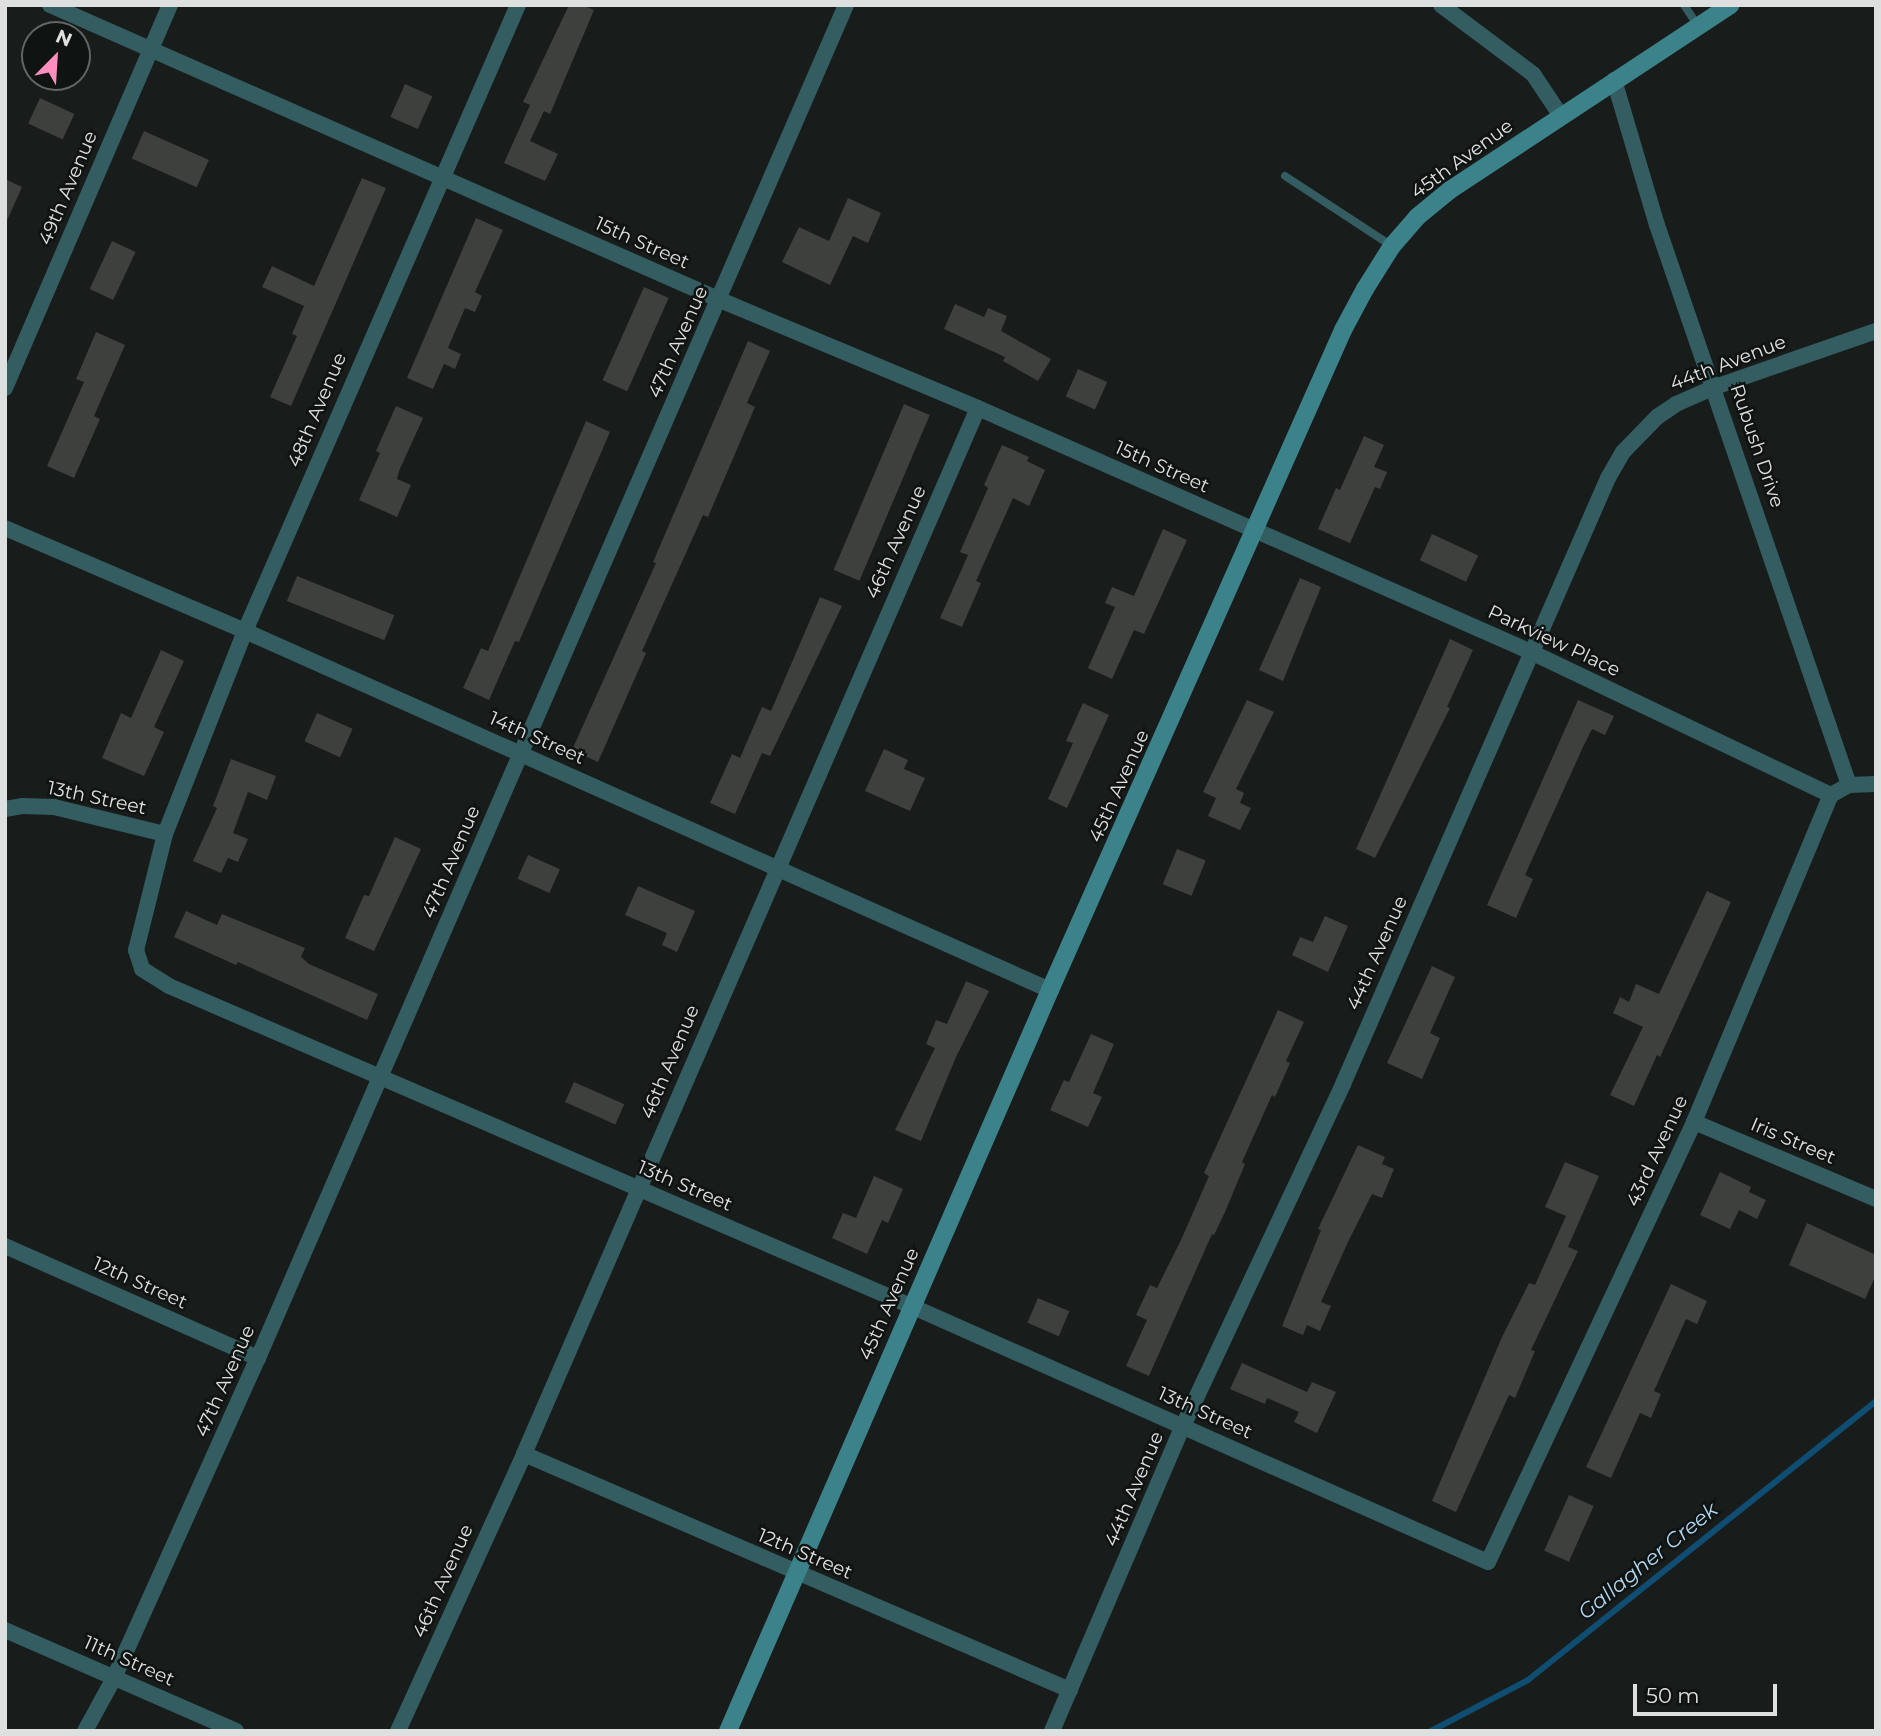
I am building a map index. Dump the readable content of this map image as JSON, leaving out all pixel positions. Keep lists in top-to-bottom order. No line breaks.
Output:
{"streets":{"street":["45th Avenue","49th Avenue","15th Street","47th Avenue","44th Avenue","48th Avenue","Rubush Drive","46th Avenue","Parkview Place","14th Street","13th Street","Iris Street","43rd Avenue","12th Street","11th Street"]},"crossings":[["45th Avenue","15th Street"],["45th Avenue","Rubush Drive"],["45th Avenue","Parkview Place"],["45th Avenue","14th Street"],["45th Avenue","13th Street"],["45th Avenue","12th Street"],["49th Avenue","15th Street"],["15th Street","47th Avenue"],["15th Street","48th Avenue"],["15th Street","46th Avenue"],["15th Street","Parkview Place"],["47th Avenue","14th Street"],["47th Avenue","13th Street"],["47th Avenue","12th Street"],["47th Avenue","11th Street"],["44th Avenue","Rubush Drive"],["44th Avenue","Parkview Place"],["44th Avenue","13th Street"],["44th Avenue","12th Street"],["48th Avenue","14th Street"],["48th Avenue","13th Street"],["46th Avenue","14th Street"],["46th Avenue","13th Street"],["46th Avenue","12th Street"],["Parkview Place","43rd Avenue"],["13th Street","43rd Avenue"],["Iris Street","43rd Avenue"]],"water":["Gallagher Creek"],"scale_bar":"50 m","north":"top right"}
